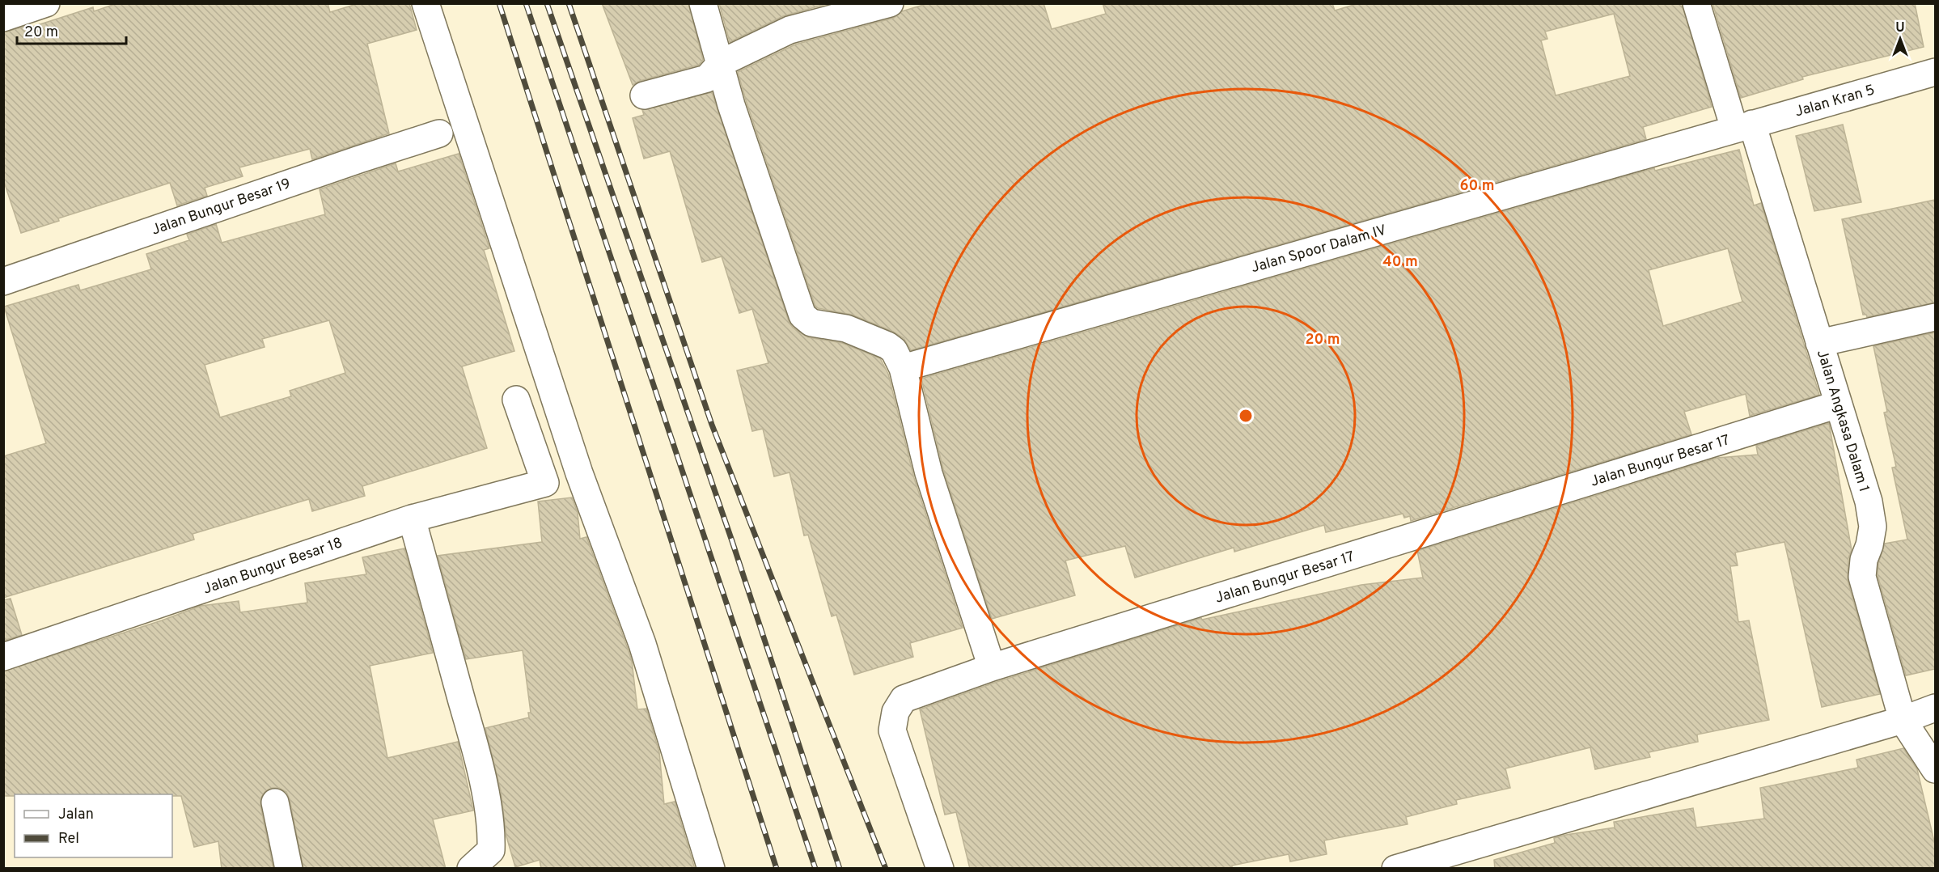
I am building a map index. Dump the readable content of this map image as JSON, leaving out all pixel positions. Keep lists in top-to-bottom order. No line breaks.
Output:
{"streets":{"street":["Jalan Kran 5","Jalan Bungur Besar 19","Jalan Spoor Dalam IV","Jalan Angkasa Dalam 1","Jalan Bungur Besar 17","Jalan Bungur Besar 18"]},"crossings":[["Jalan Kran 5","Jalan Spoor Dalam IV"],["Jalan Kran 5","Jalan Angkasa Dalam 1"],["Jalan Spoor Dalam IV","Jalan Angkasa Dalam 1"],["Jalan Angkasa Dalam 1","Jalan Bungur Besar 17"]],"legend":["Jalan","Rel"],"scale_bar":"20 m","north":"top","rings":["60 m","40 m","20 m"]}
